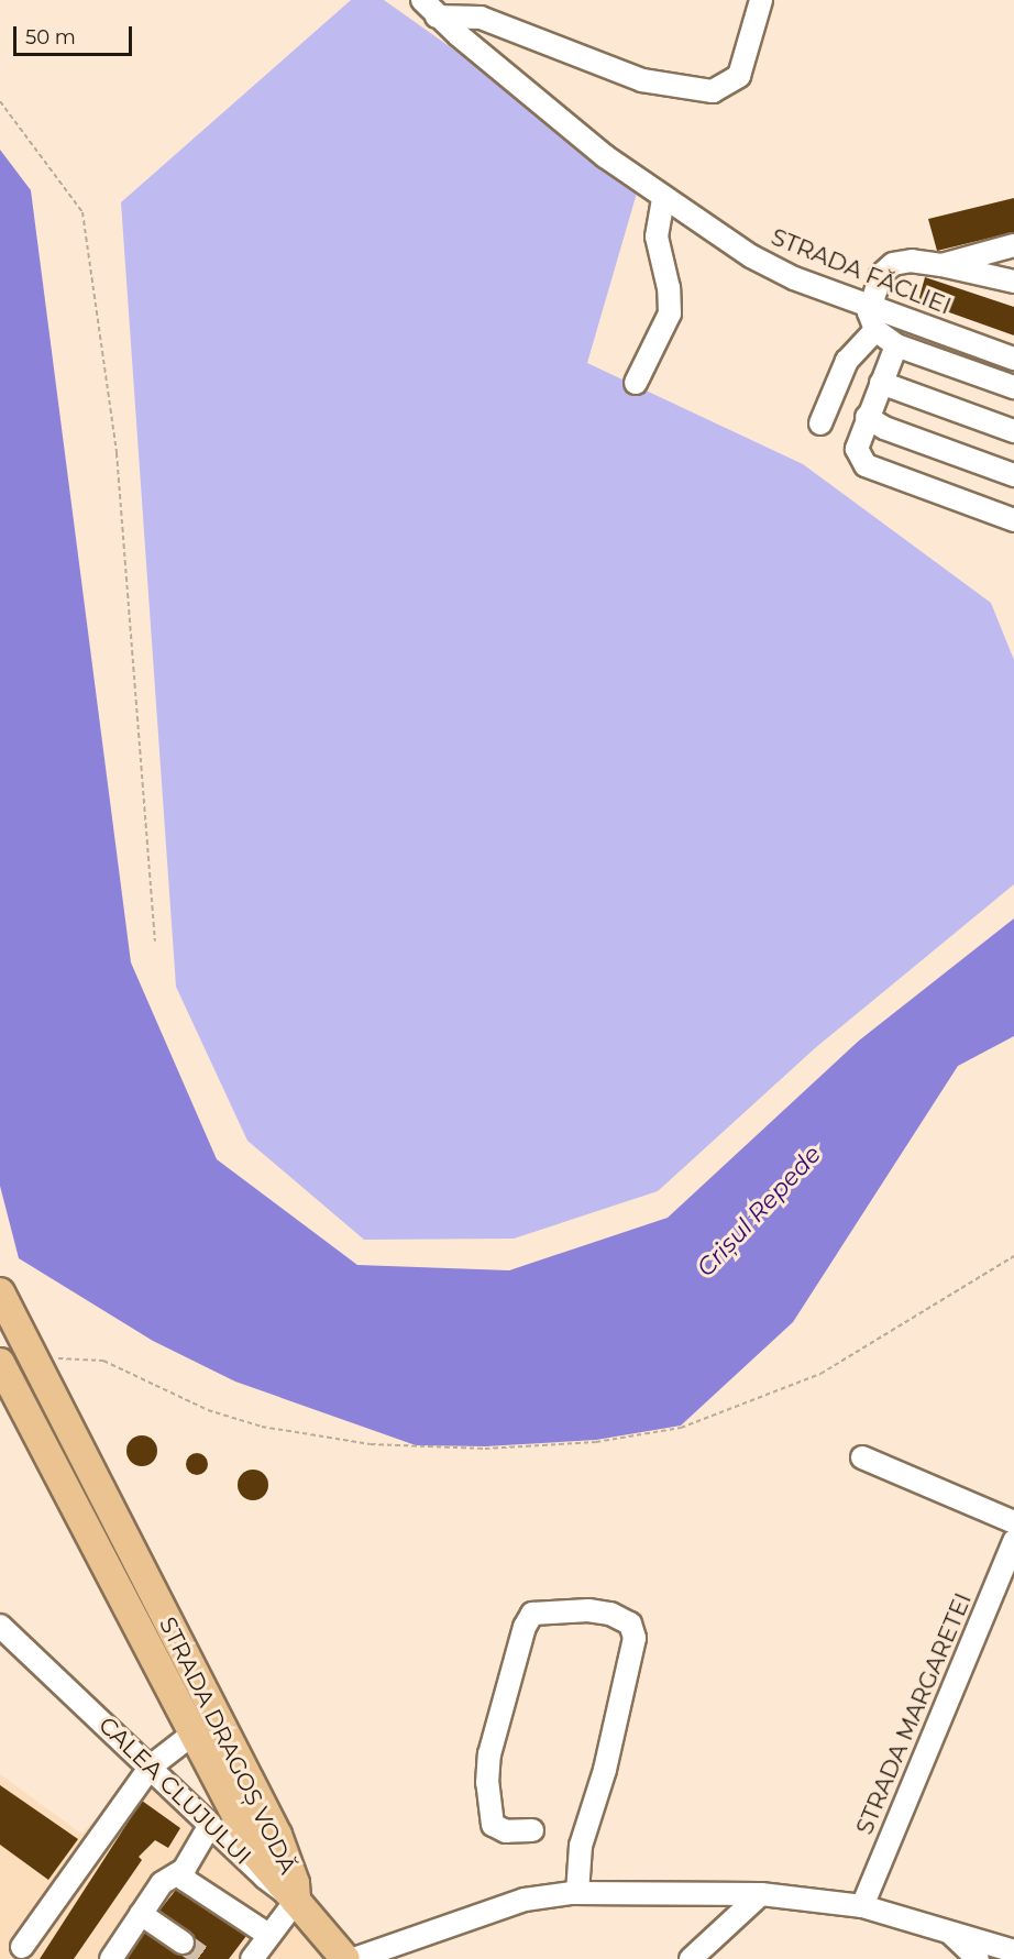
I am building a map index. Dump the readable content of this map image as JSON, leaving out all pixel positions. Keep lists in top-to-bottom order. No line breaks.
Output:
{"streets":{"main road":["STRADA DRAGOȘ VODĂ","CALEA CLUJULUI"],"street":["STRADA FĂCLIEI","STRADA MARGARETEI"]},"crossings":[["STRADA DRAGOȘ VODĂ","CALEA CLUJULUI"]],"water":["Crișul Repede"],"scale_bar":"50 m"}
